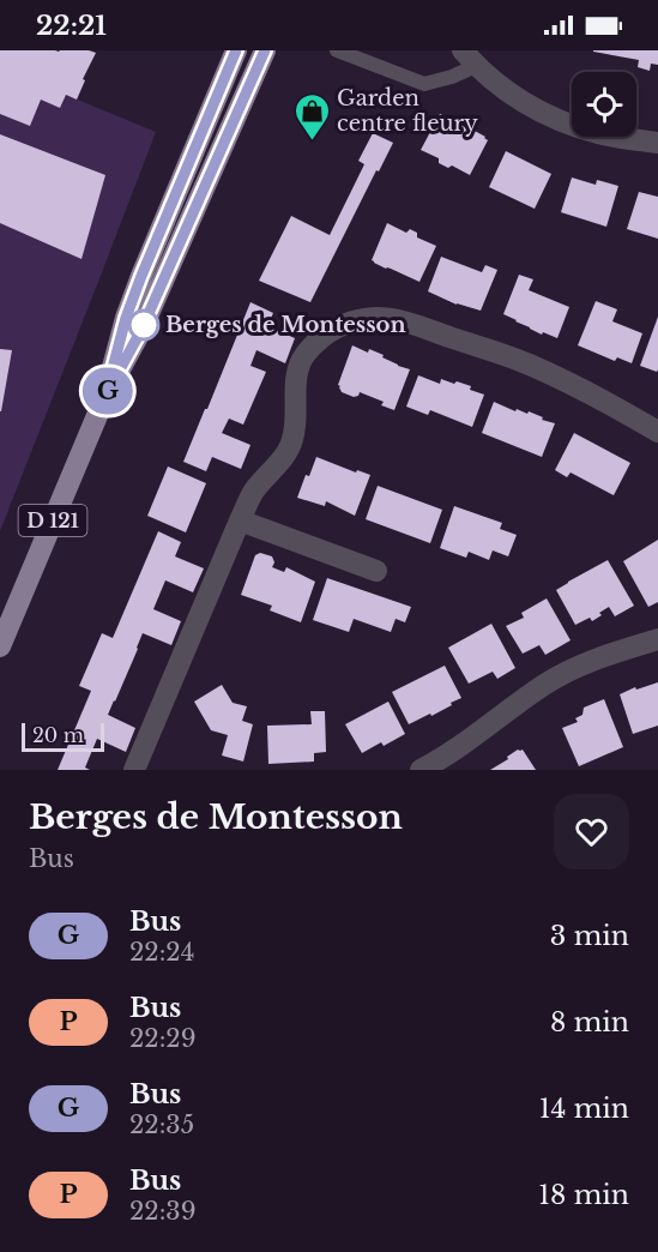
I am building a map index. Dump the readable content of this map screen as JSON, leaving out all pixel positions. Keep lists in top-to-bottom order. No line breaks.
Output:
{"streets":{"main road":["D 121"]},"places":{"shop":["Garden centre fleury"],"other":["Berges de Montesson"]},"lines":["bus line G"],"scale_bar":"20 m","page":{"status":"22:21","on_map":"G","scale":"20 m","heading":["Berges de Montesson","Bus"],"list":[{"mark":"G","name":"Bus","note":"22:24","value":"3 min"},{"mark":"P","name":"Bus","note":"22:29","value":"8 min"},{"mark":"G","name":"Bus","note":"22:35","value":"14 min"},{"mark":"P","name":"Bus","note":"22:39","value":"18 min"}]}}
